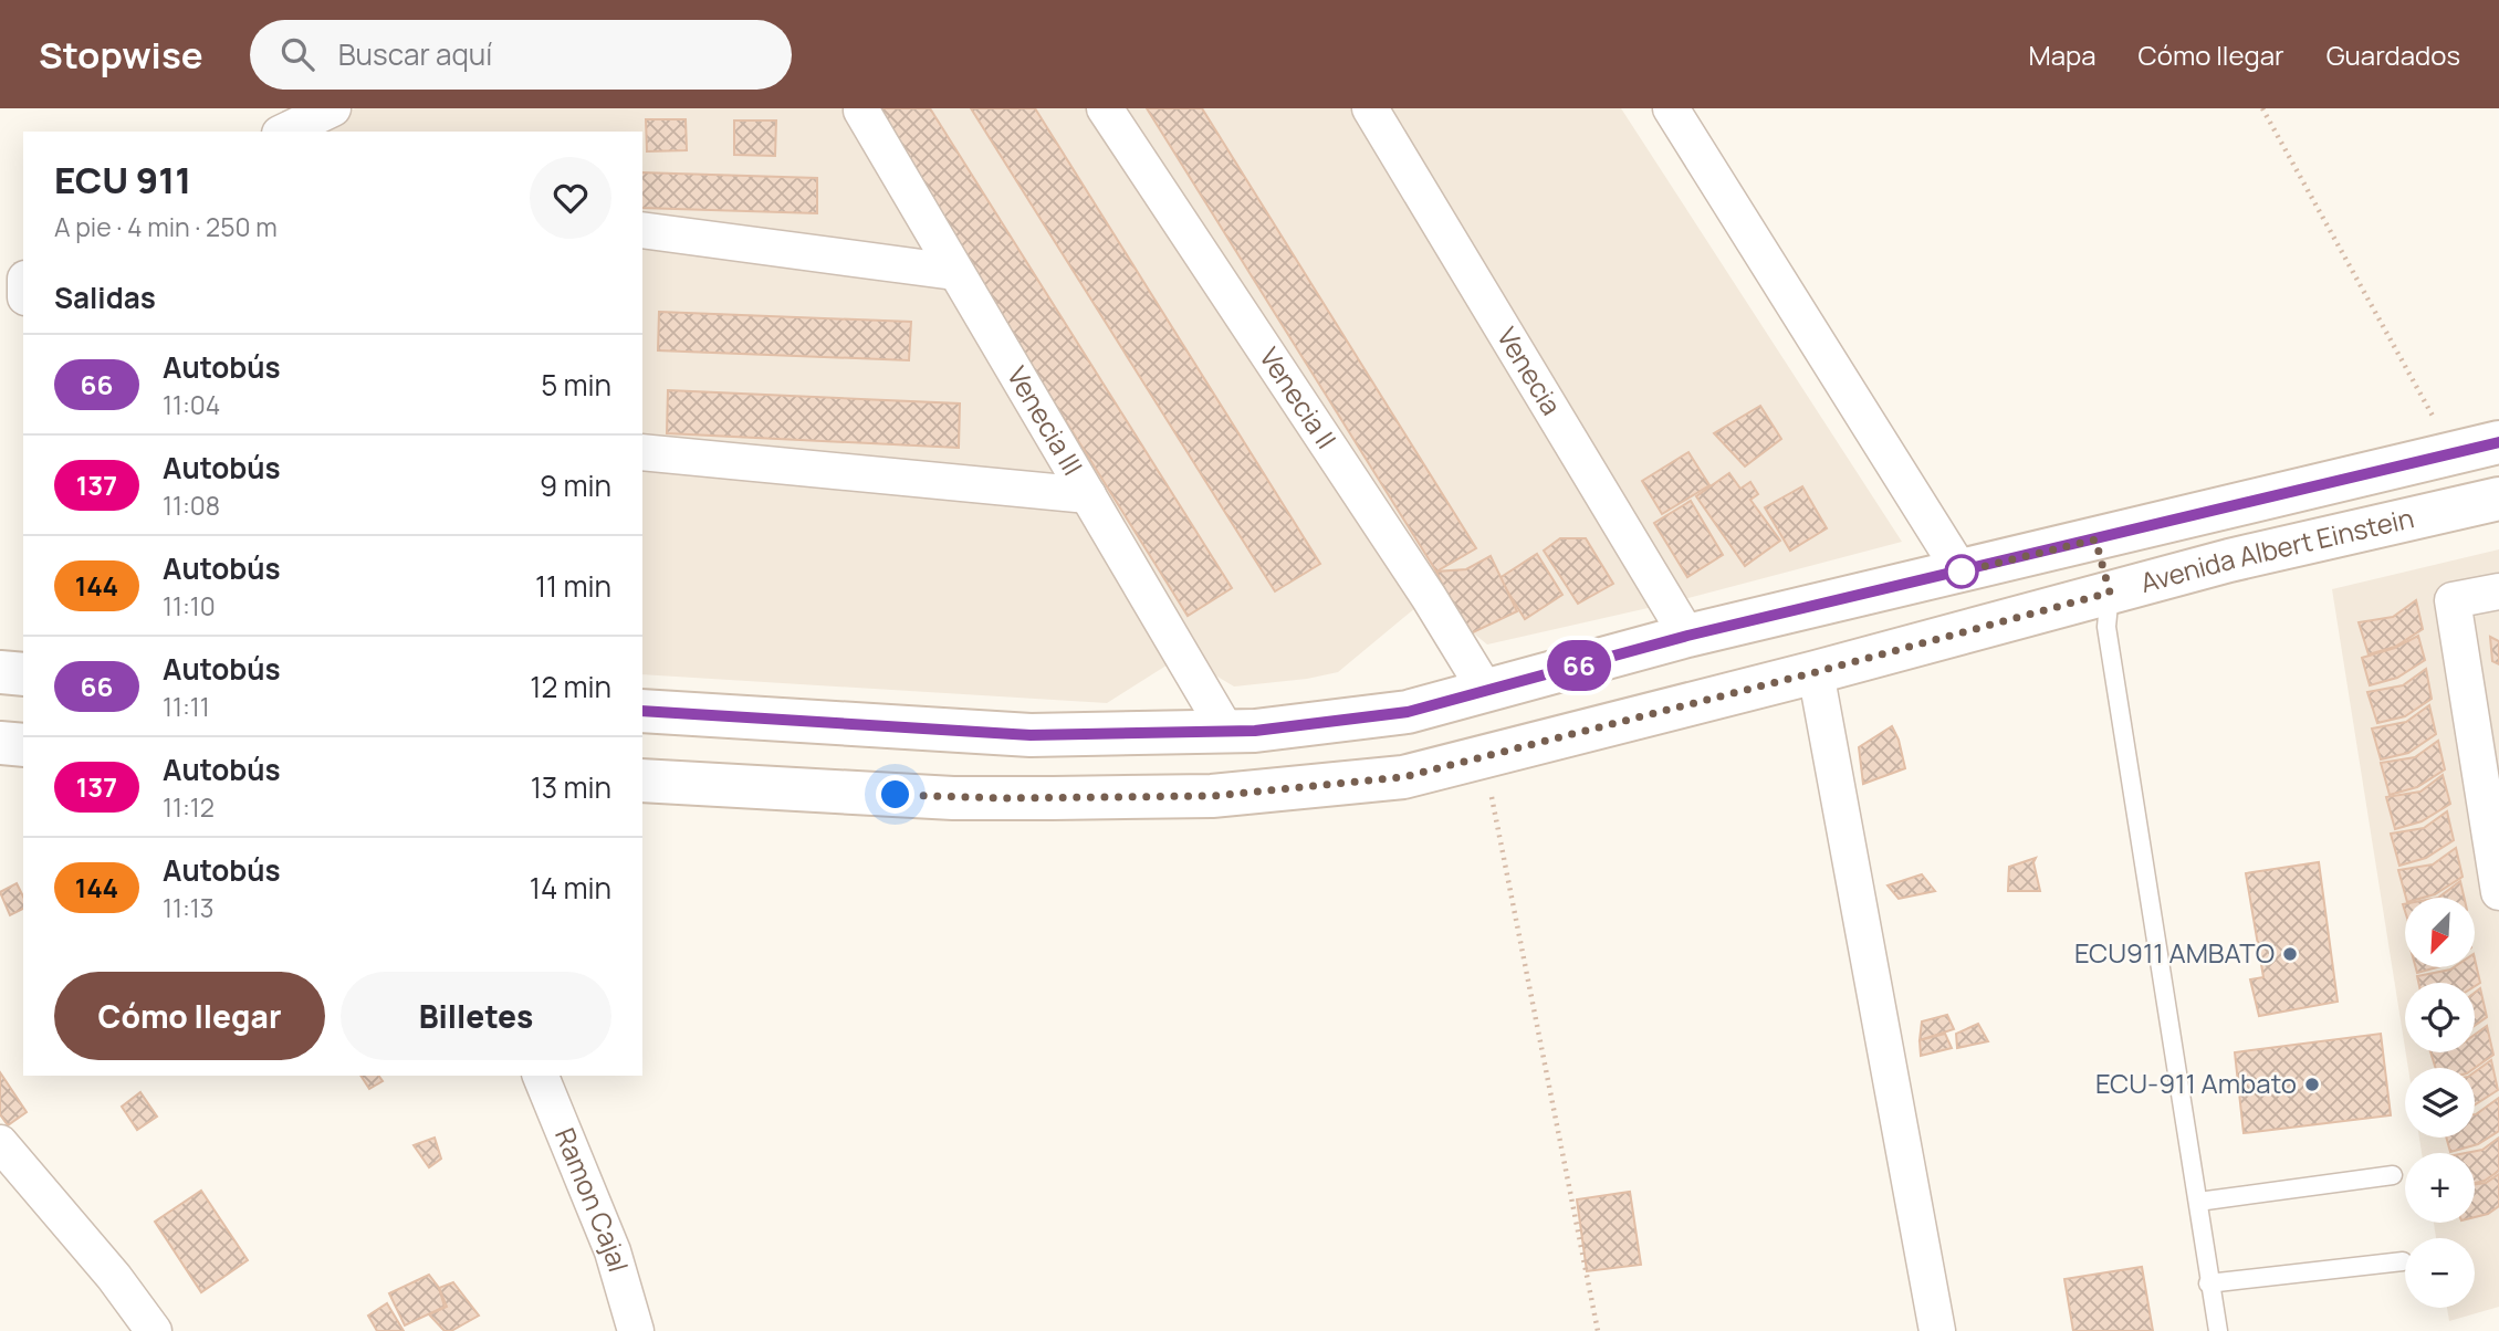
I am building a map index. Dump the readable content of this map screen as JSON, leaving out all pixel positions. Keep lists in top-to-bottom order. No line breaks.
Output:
{"streets":{"street":["Venecia","Venecia II","Venecia III","Avenida Albert Einstein","Ramon Cajal"]},"crossings":[["Venecia","Avenida Albert Einstein"],["Venecia II","Avenida Albert Einstein"],["Venecia III","Avenida Albert Einstein"]],"places":["ECU911 AMBATO","ECU-911 Ambato"],"lines":["bus line 66"],"north":"bottom left","page":{"header":"Stopwise","search":"Buscar aquí","nav":["Mapa","Cómo llegar","Guardados"],"on_map":"66","heading":[["ECU 911","A pie · 4 min · 250 m"],"Salidas"],"list":[{"mark":"66","name":"Autobús","note":"11:04","value":"5 min"},{"mark":"137","name":"Autobús","note":"11:08","value":"9 min"},{"mark":"144","name":"Autobús","note":"11:10","value":"11 min"},{"mark":"66","name":"Autobús","note":"11:11","value":"12 min"},{"mark":"137","name":"Autobús","note":"11:12","value":"13 min"},{"mark":"144","name":"Autobús","note":"11:13","value":"14 min"}],"map_buttons":["+","−"],"buttons":["Cómo llegar","Billetes"]}}
